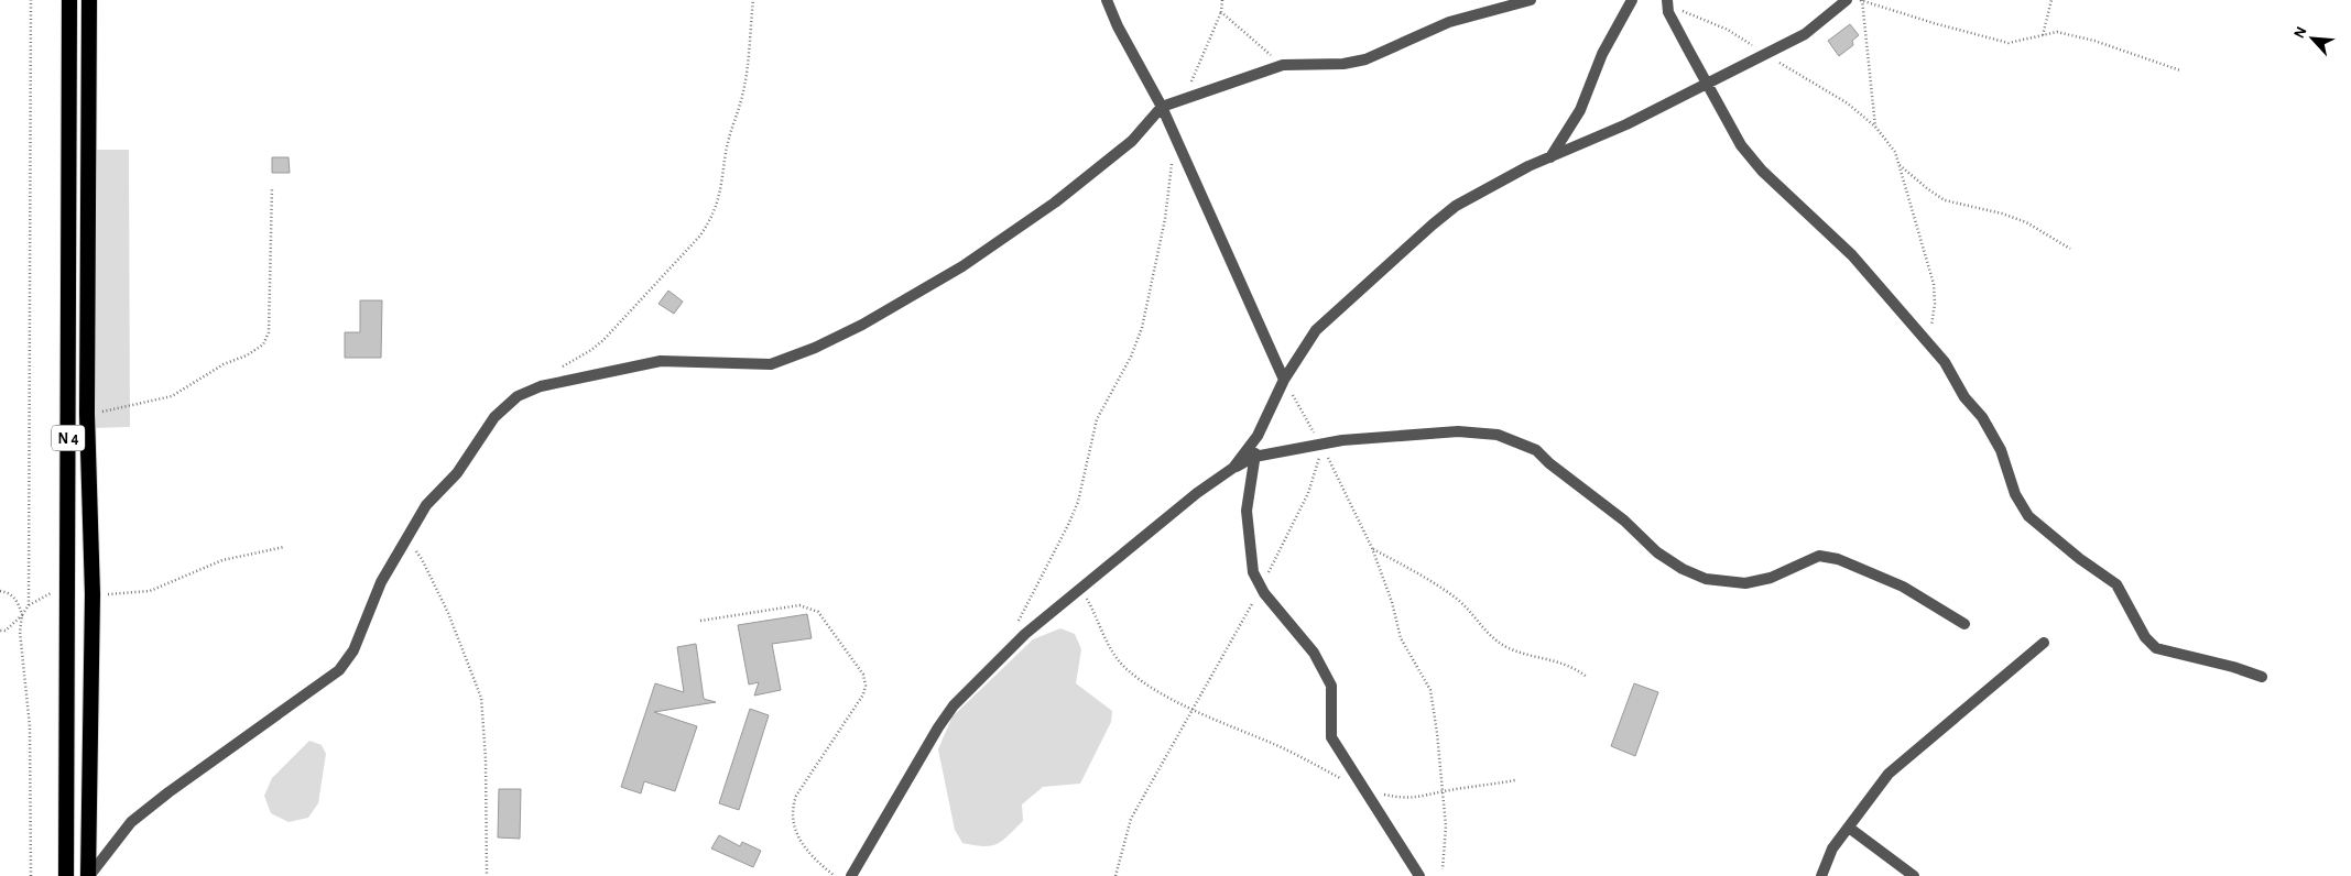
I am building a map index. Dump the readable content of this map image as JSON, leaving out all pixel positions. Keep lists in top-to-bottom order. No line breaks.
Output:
{"streets":{"highway":["N 4"]},"north":"top left"}
